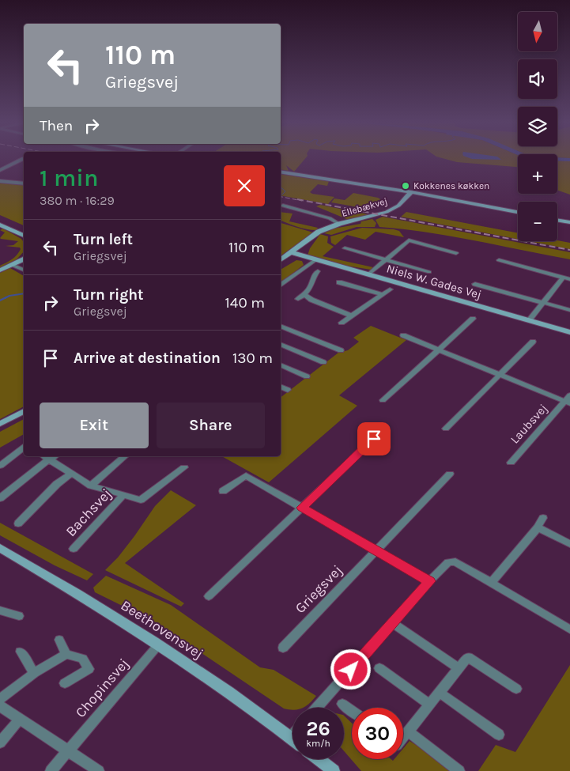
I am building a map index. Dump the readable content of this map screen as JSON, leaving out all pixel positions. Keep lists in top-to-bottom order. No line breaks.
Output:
{"streets":{"street":["Ellebækvej","Niels W. Gades Vej","Laubsvej","Bachsvej","Griegsvej","Beethovensvej","Chopinsvej"]},"crossings":[["Ellebækvej","Niels W. Gades Vej"],["Beethovensvej","Chopinsvej"]],"places":["Kokkenes køkken"],"north":"bottom","page":{"map_buttons":["+","−"],"turn":["110 m","Griegsvej"],"then":"Then","heading":["1 min","380 m · 16:29"],"list":[{"name":"Turn left","note":"Griegsvej","value":"110 m"},{"name":"Turn right","note":"Griegsvej","value":"140 m"},{"name":"Arrive at destination","value":"130 m"}],"buttons":["Exit","Share"],"speed":"26 km/h","limit":"30"}}
